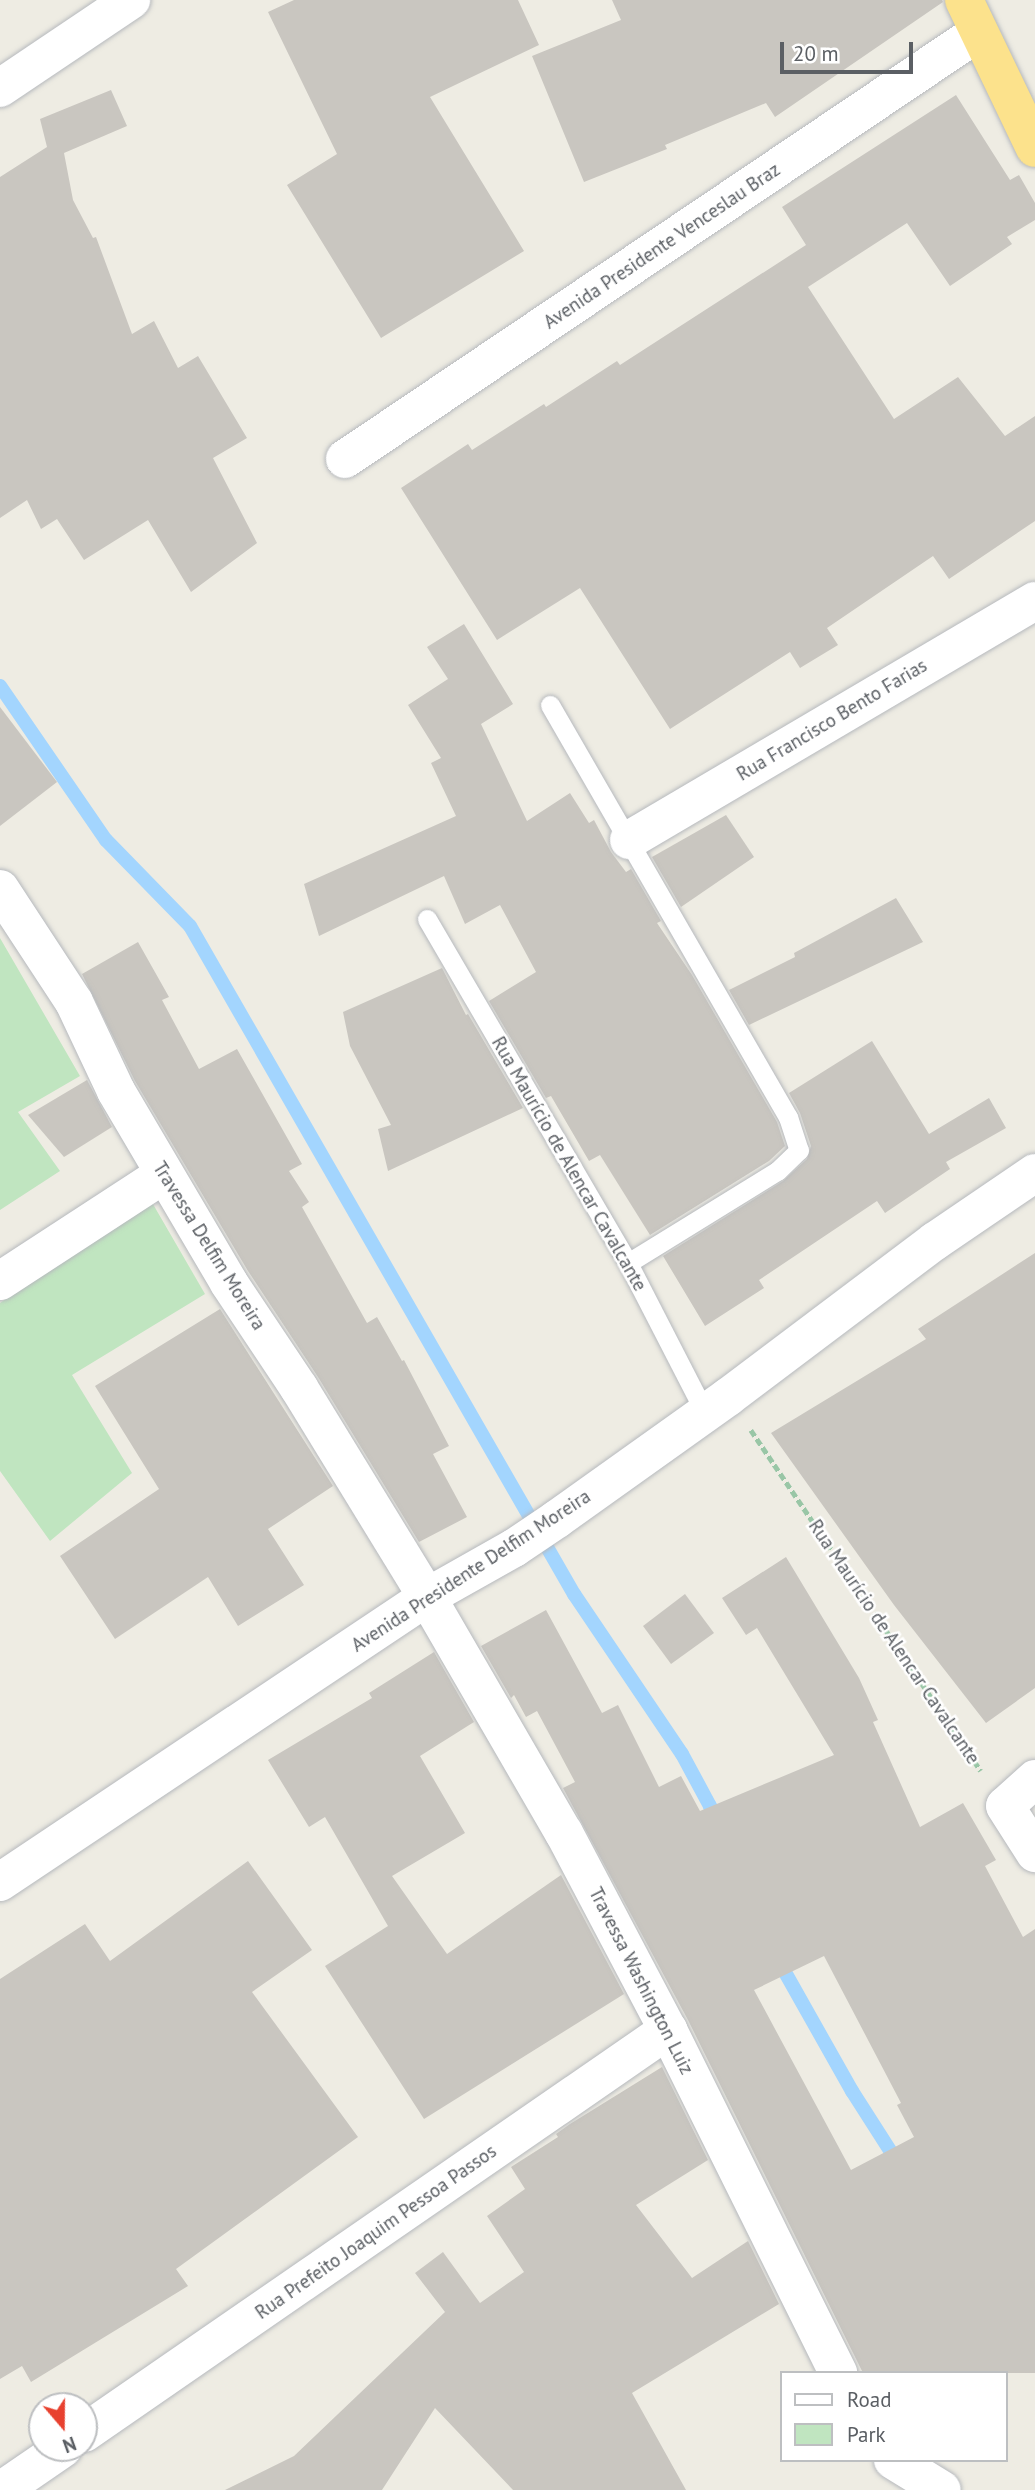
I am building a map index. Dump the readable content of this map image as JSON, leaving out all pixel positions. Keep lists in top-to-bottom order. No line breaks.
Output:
{"streets":{"street":["Avenida Presidente Venceslau Braz","Rua Francisco Bento Farias","Travessa Delfim Moreira","Avenida Presidente Delfim Moreira","Travessa Washington Luiz","Rua Prefeito Joaquim Pessoa Passos"],"lane":["Rua Maurício de Alencar Cavalcante"]},"crossings":[["Rua Maurício de Alencar Cavalcante","Avenida Presidente Delfim Moreira"],["Travessa Delfim Moreira","Avenida Presidente Delfim Moreira"],["Travessa Delfim Moreira","Travessa Washington Luiz"],["Avenida Presidente Delfim Moreira","Travessa Washington Luiz"],["Travessa Washington Luiz","Rua Prefeito Joaquim Pessoa Passos"]],"legend":["Road","Park"],"scale_bar":"20 m","north":"bottom"}
